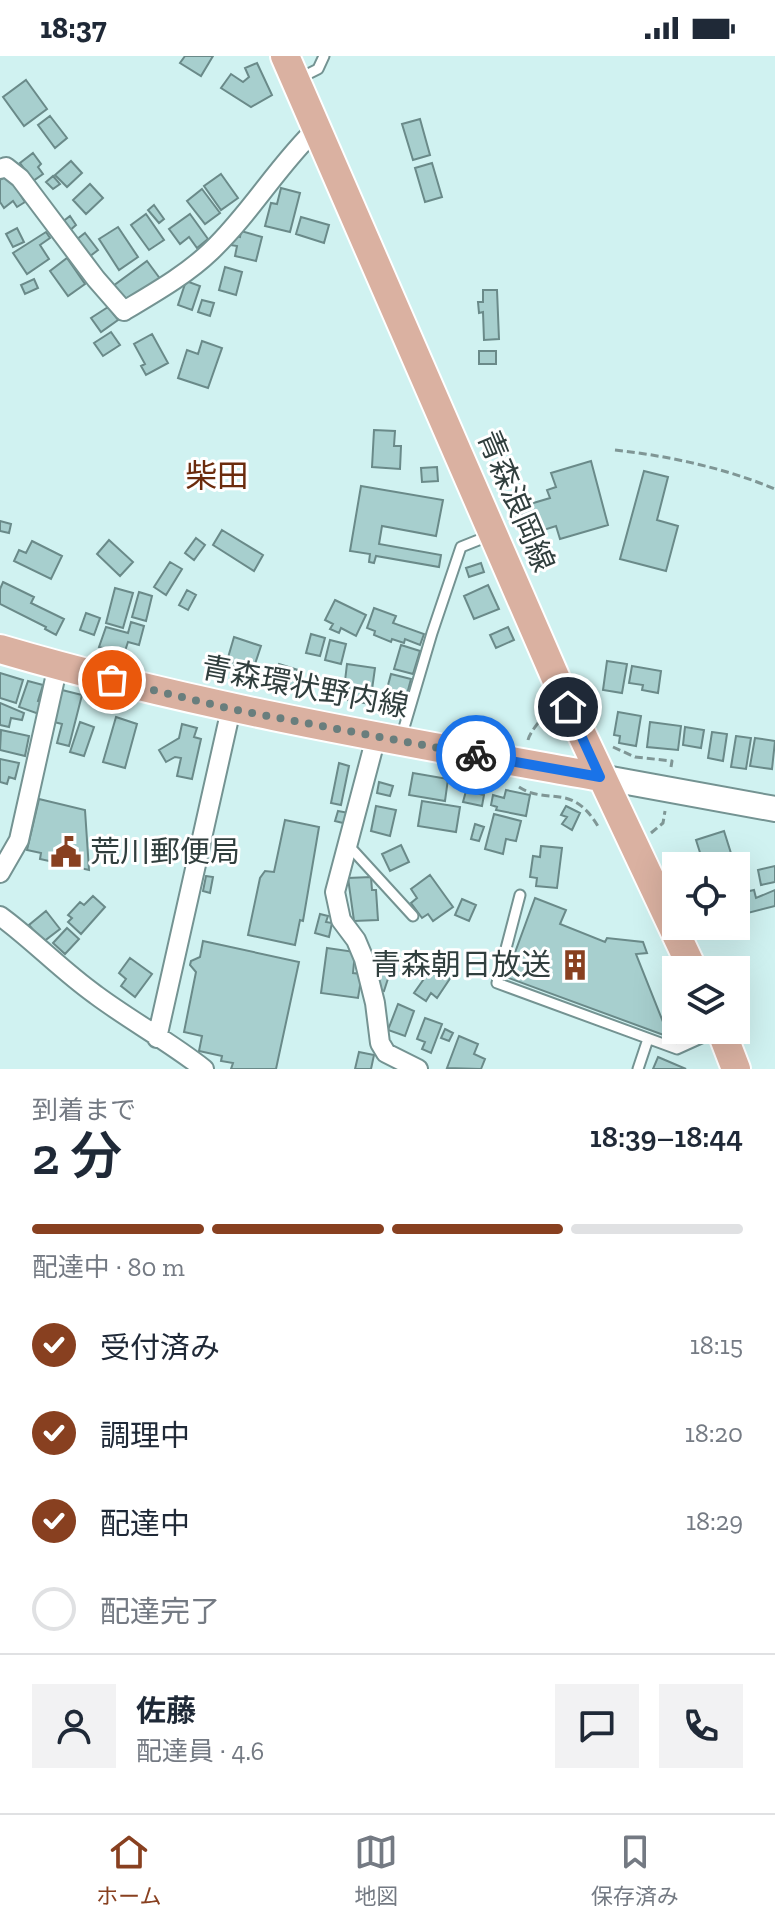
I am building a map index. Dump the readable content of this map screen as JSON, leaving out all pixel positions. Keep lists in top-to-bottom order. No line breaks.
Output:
{"streets":{"main road":["青森浪岡線","青森環状野内線"]},"crossings":[["青森浪岡線","青森環状野内線"]],"districts":["柴田"],"places":{"public building":["荒川郵便局"],"building":["青森朝日放送"]},"page":{"status":"18:37","heading":["2 分","到着まで","18:39–18:44"],"panel":["佐藤","配達員 · 4.6"],"bar":"配達中 · 80 m","list":[["受付済み","18:15"],["調理中","18:20"],["配達中","18:29"],"配達完了"],"tabs":["ホーム","地図","保存済み"]}}
